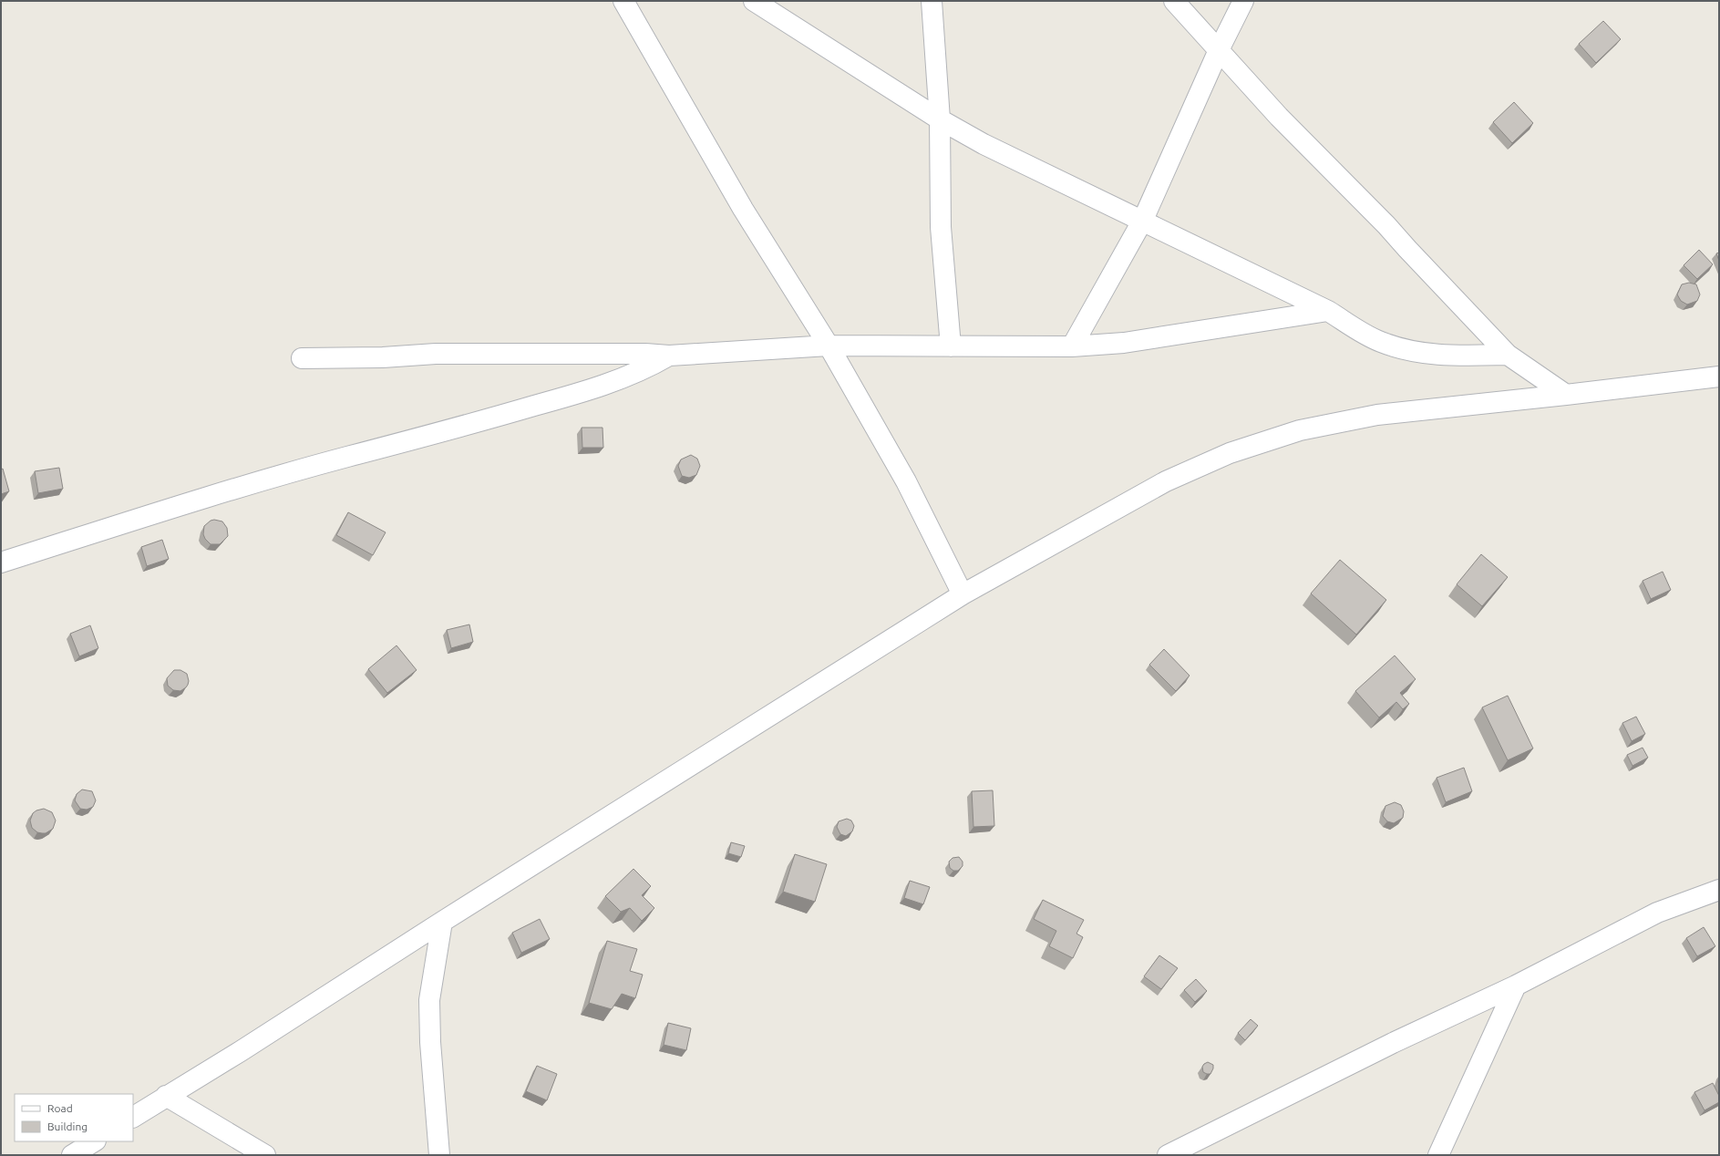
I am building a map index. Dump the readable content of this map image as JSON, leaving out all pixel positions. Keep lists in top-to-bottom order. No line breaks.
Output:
{"legend":["Road","Building"]}
